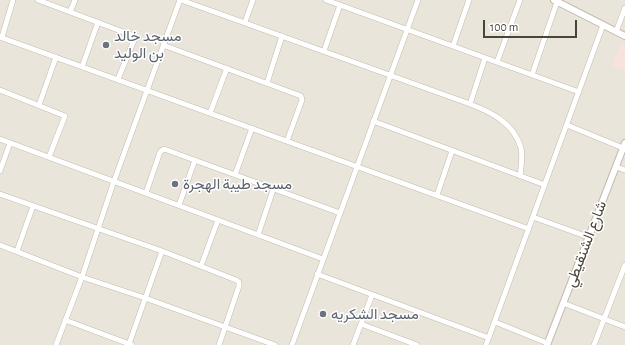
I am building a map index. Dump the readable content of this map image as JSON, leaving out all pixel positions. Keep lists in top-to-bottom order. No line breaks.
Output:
{"streets":{"street":["شارع الشنقيطي"]},"places":["مسجد خالد بن الوليد","مسجد طيبة الهجرة","مسجد الشكريه"],"scale_bar":"100 m"}
